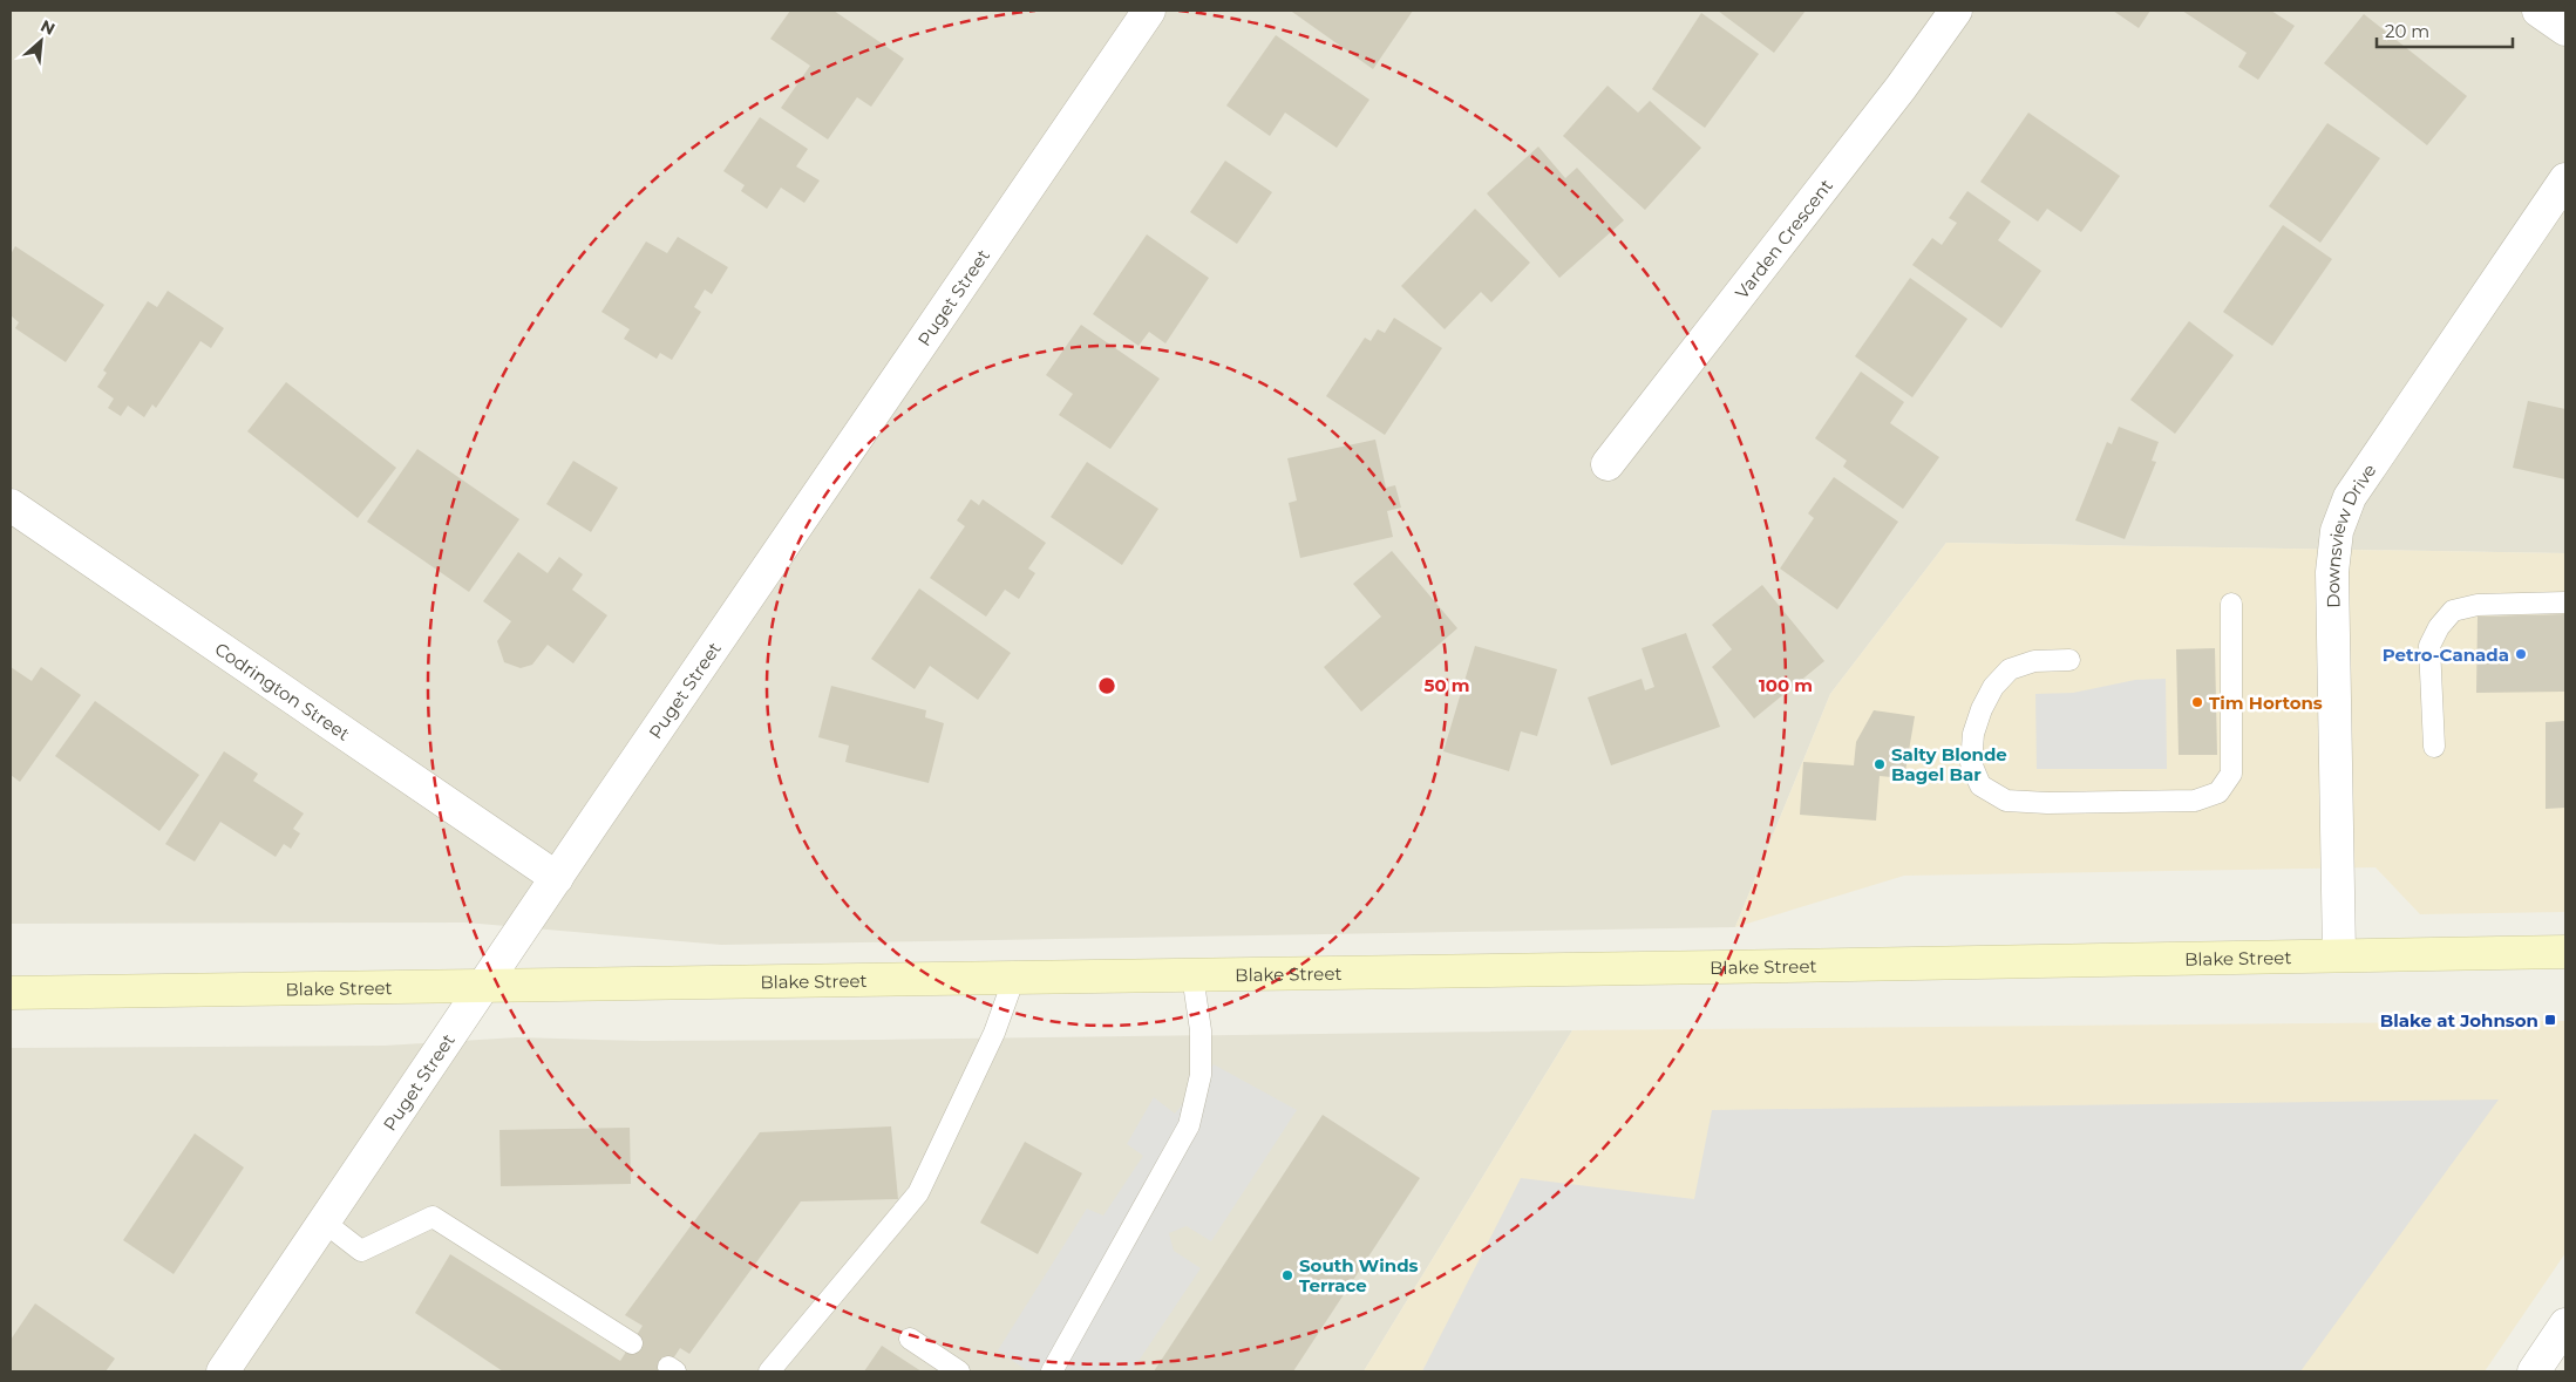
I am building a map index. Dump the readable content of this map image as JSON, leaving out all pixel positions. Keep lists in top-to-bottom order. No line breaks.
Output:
{"streets":{"main road":["Blake Street"],"street":["Varden Crescent","Puget Street","Downsview Drive","Codrington Street"]},"crossings":[["Puget Street","Codrington Street"],["Puget Street","Blake Street"],["Downsview Drive","Blake Street"]],"places":{"other":["Petro-Canada","Tim Hortons","Salty Blonde Bagel Bar","South Winds Terrace"],"transit":["Blake at Johnson"]},"scale_bar":"20 m","north":"top right","rings":["50 m","100 m"]}
